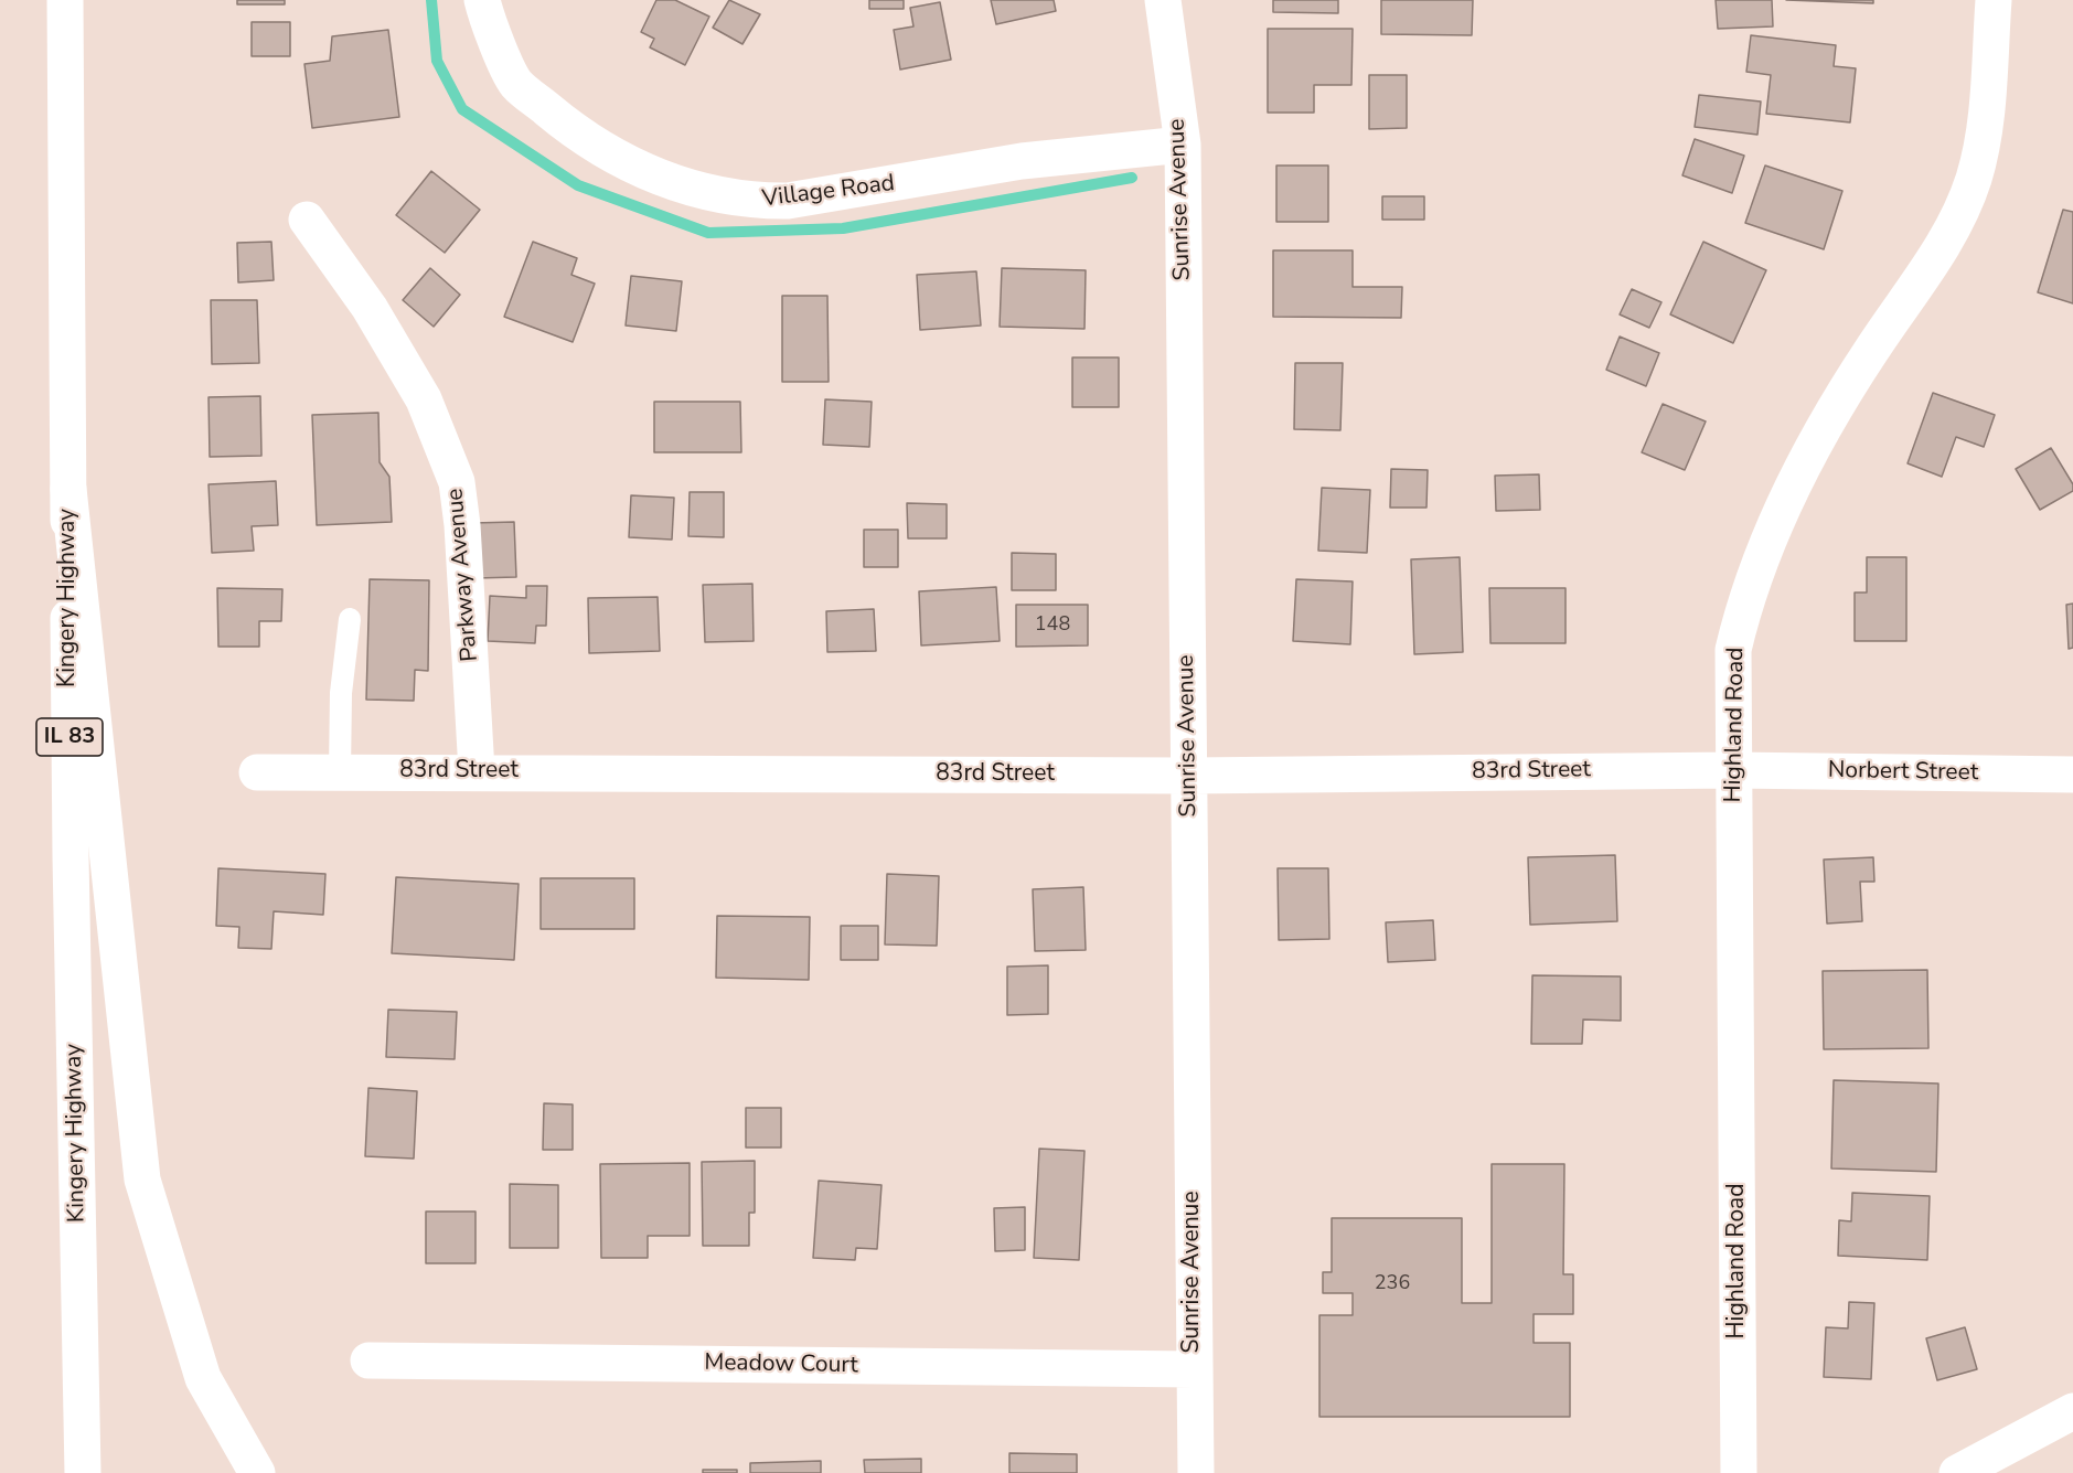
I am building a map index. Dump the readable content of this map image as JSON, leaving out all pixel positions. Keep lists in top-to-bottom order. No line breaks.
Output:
{"streets":{"main road":["Village Road","Sunrise Avenue","Parkway Avenue","Kingery Highway","Highland Road","IL 83","83rd Street","Norbert Street","Meadow Court"]},"crossings":[["Village Road","Sunrise Avenue"],["Sunrise Avenue","83rd Street"],["Sunrise Avenue","Meadow Court"],["Parkway Avenue","83rd Street"],["Highland Road","83rd Street"],["Highland Road","Norbert Street"],["83rd Street","Norbert Street"]],"house_numbers":["148","236"]}
